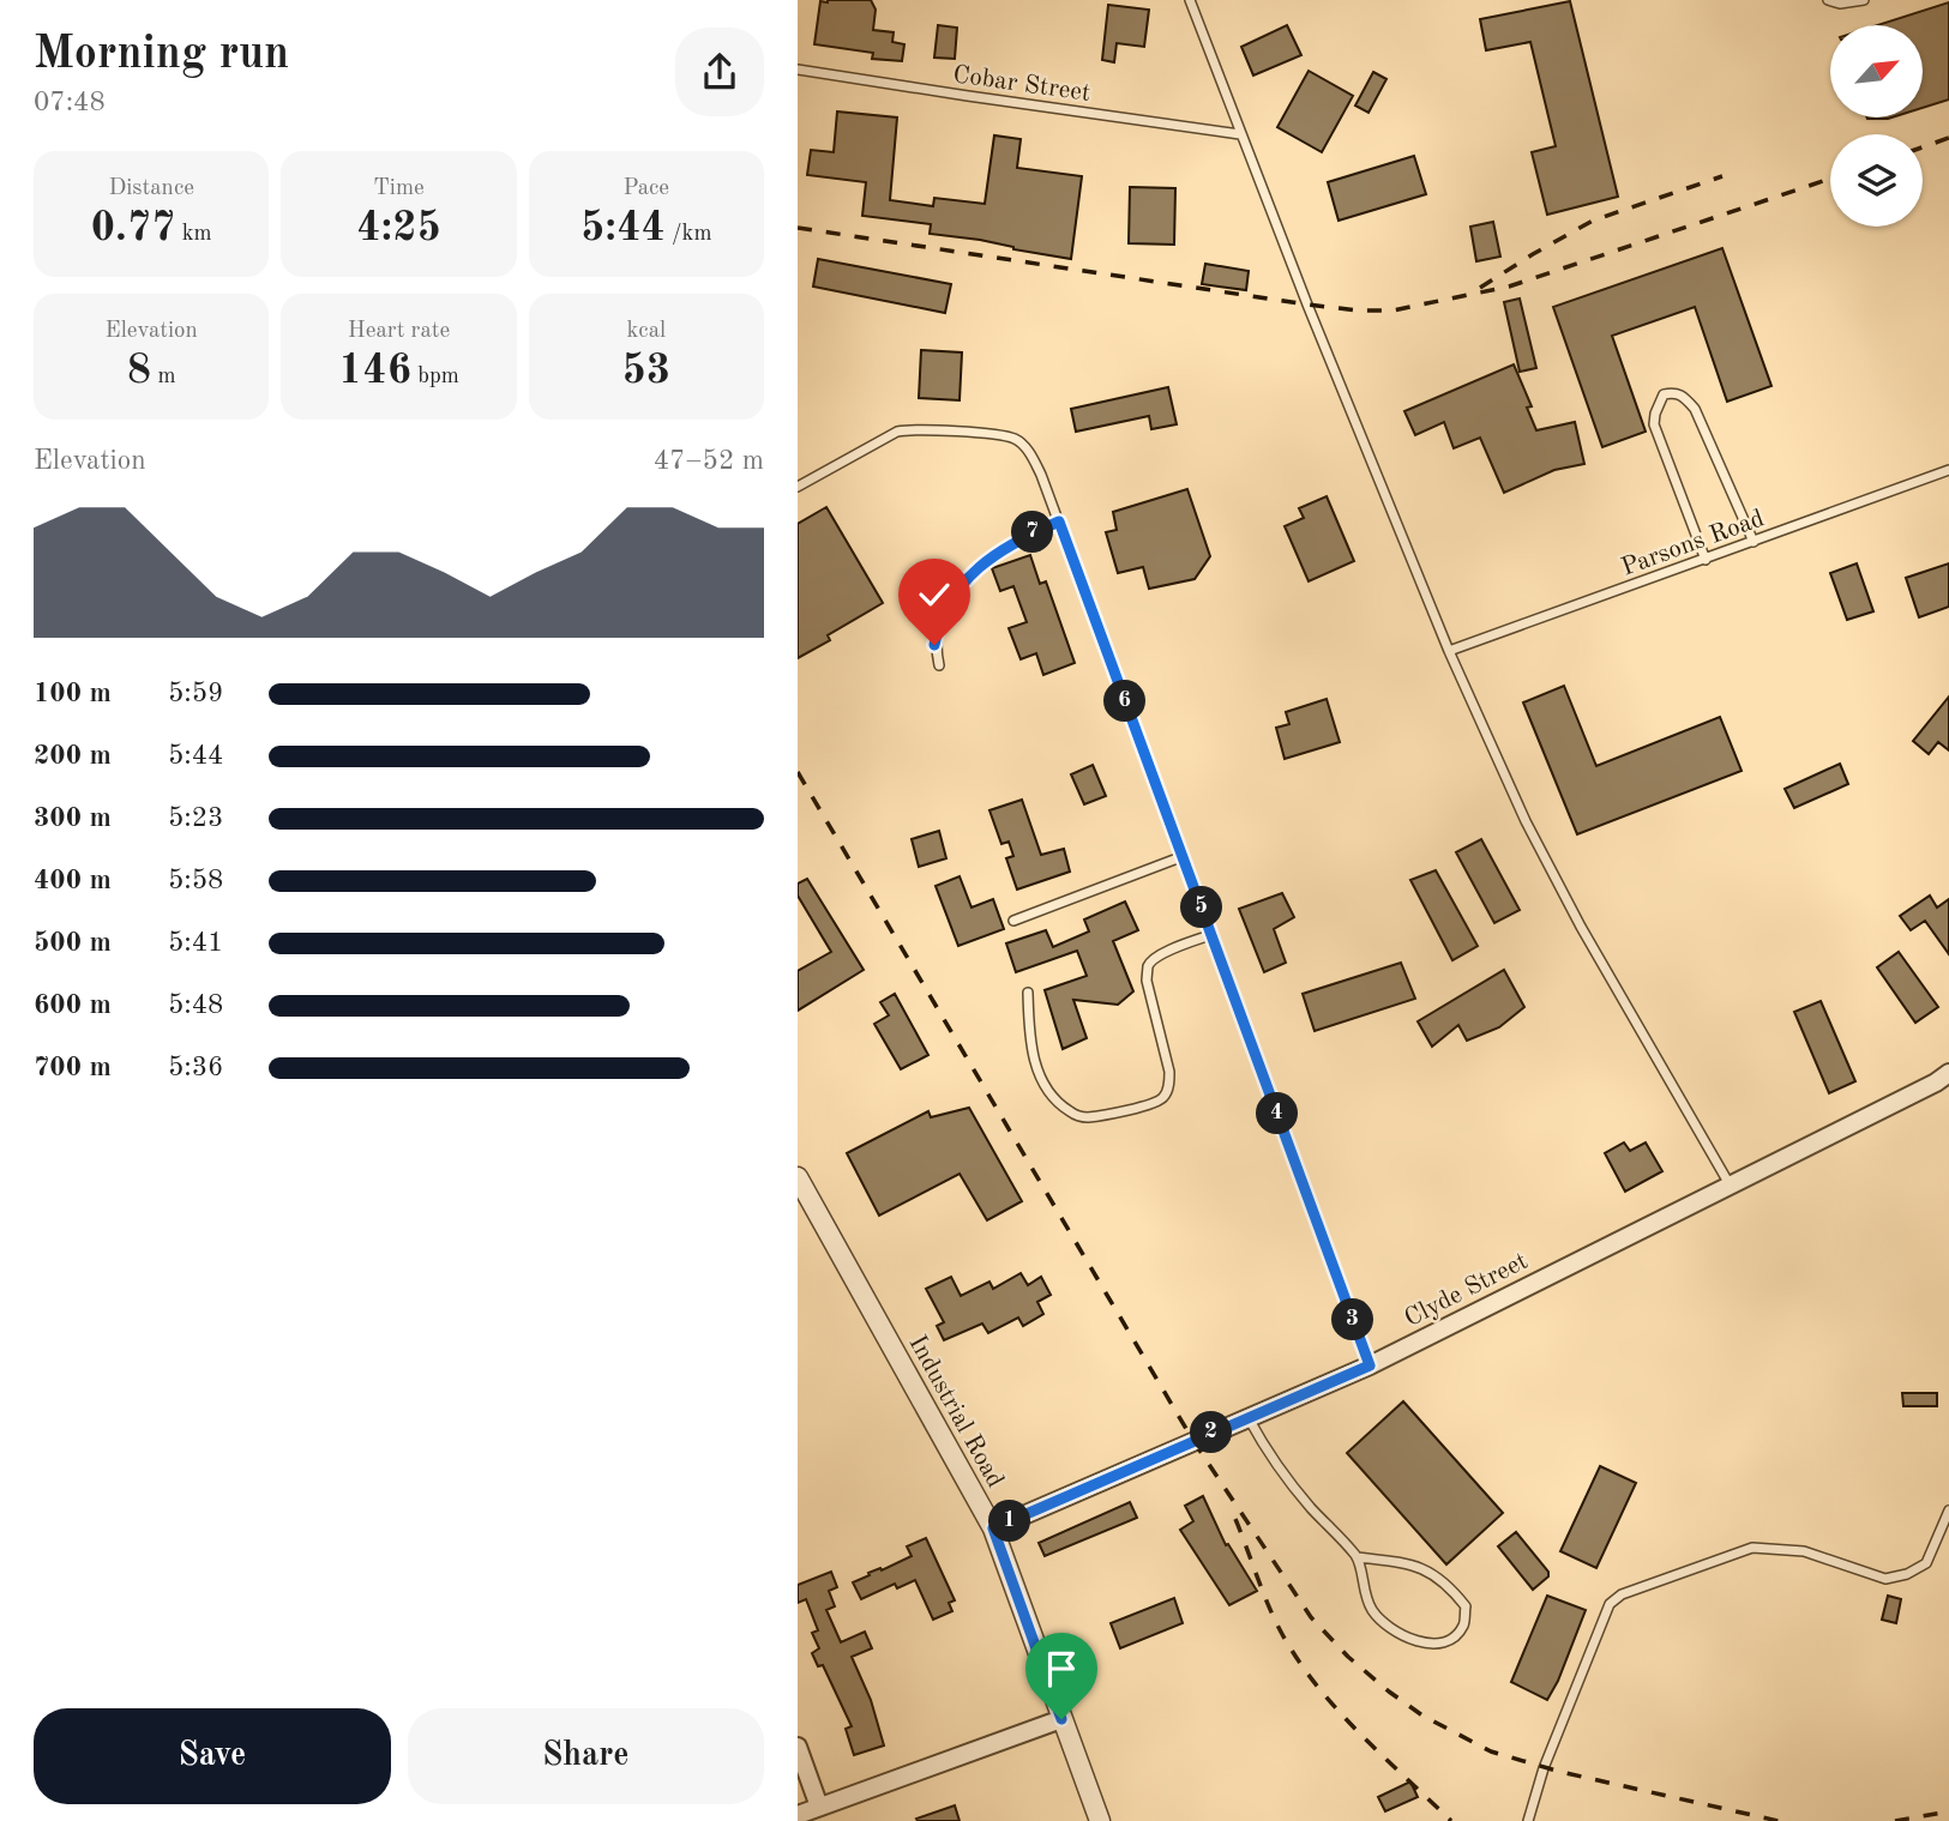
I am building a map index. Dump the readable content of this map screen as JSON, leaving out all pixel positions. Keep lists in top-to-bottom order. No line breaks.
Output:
{"streets":{"street":["Clyde Street","Industrial Road"],"lane":["Cobar Street","Parsons Road"]},"crossings":[["Clyde Street","Industrial Road"]],"north":"top right","page":{"heading":["Morning run","07:48"],"stats":[["Distance","0.77 km"],["Time","4:25"],["Pace","5:44 /km"],["Elevation","8 m"],["Heart rate","146 bpm"],["kcal","53"]],"chart":["Elevation","47–52 m"],"pins":["7","6","5","4","3","2","1"],"list":[{"name":"100 m","note":"5:59"},{"name":"200 m","note":"5:44"},{"name":"300 m","note":"5:23"},{"name":"400 m","note":"5:58"},{"name":"500 m","note":"5:41"},{"name":"600 m","note":"5:48"},{"name":"700 m","note":"5:36"}],"buttons":["Save","Share"]}}
